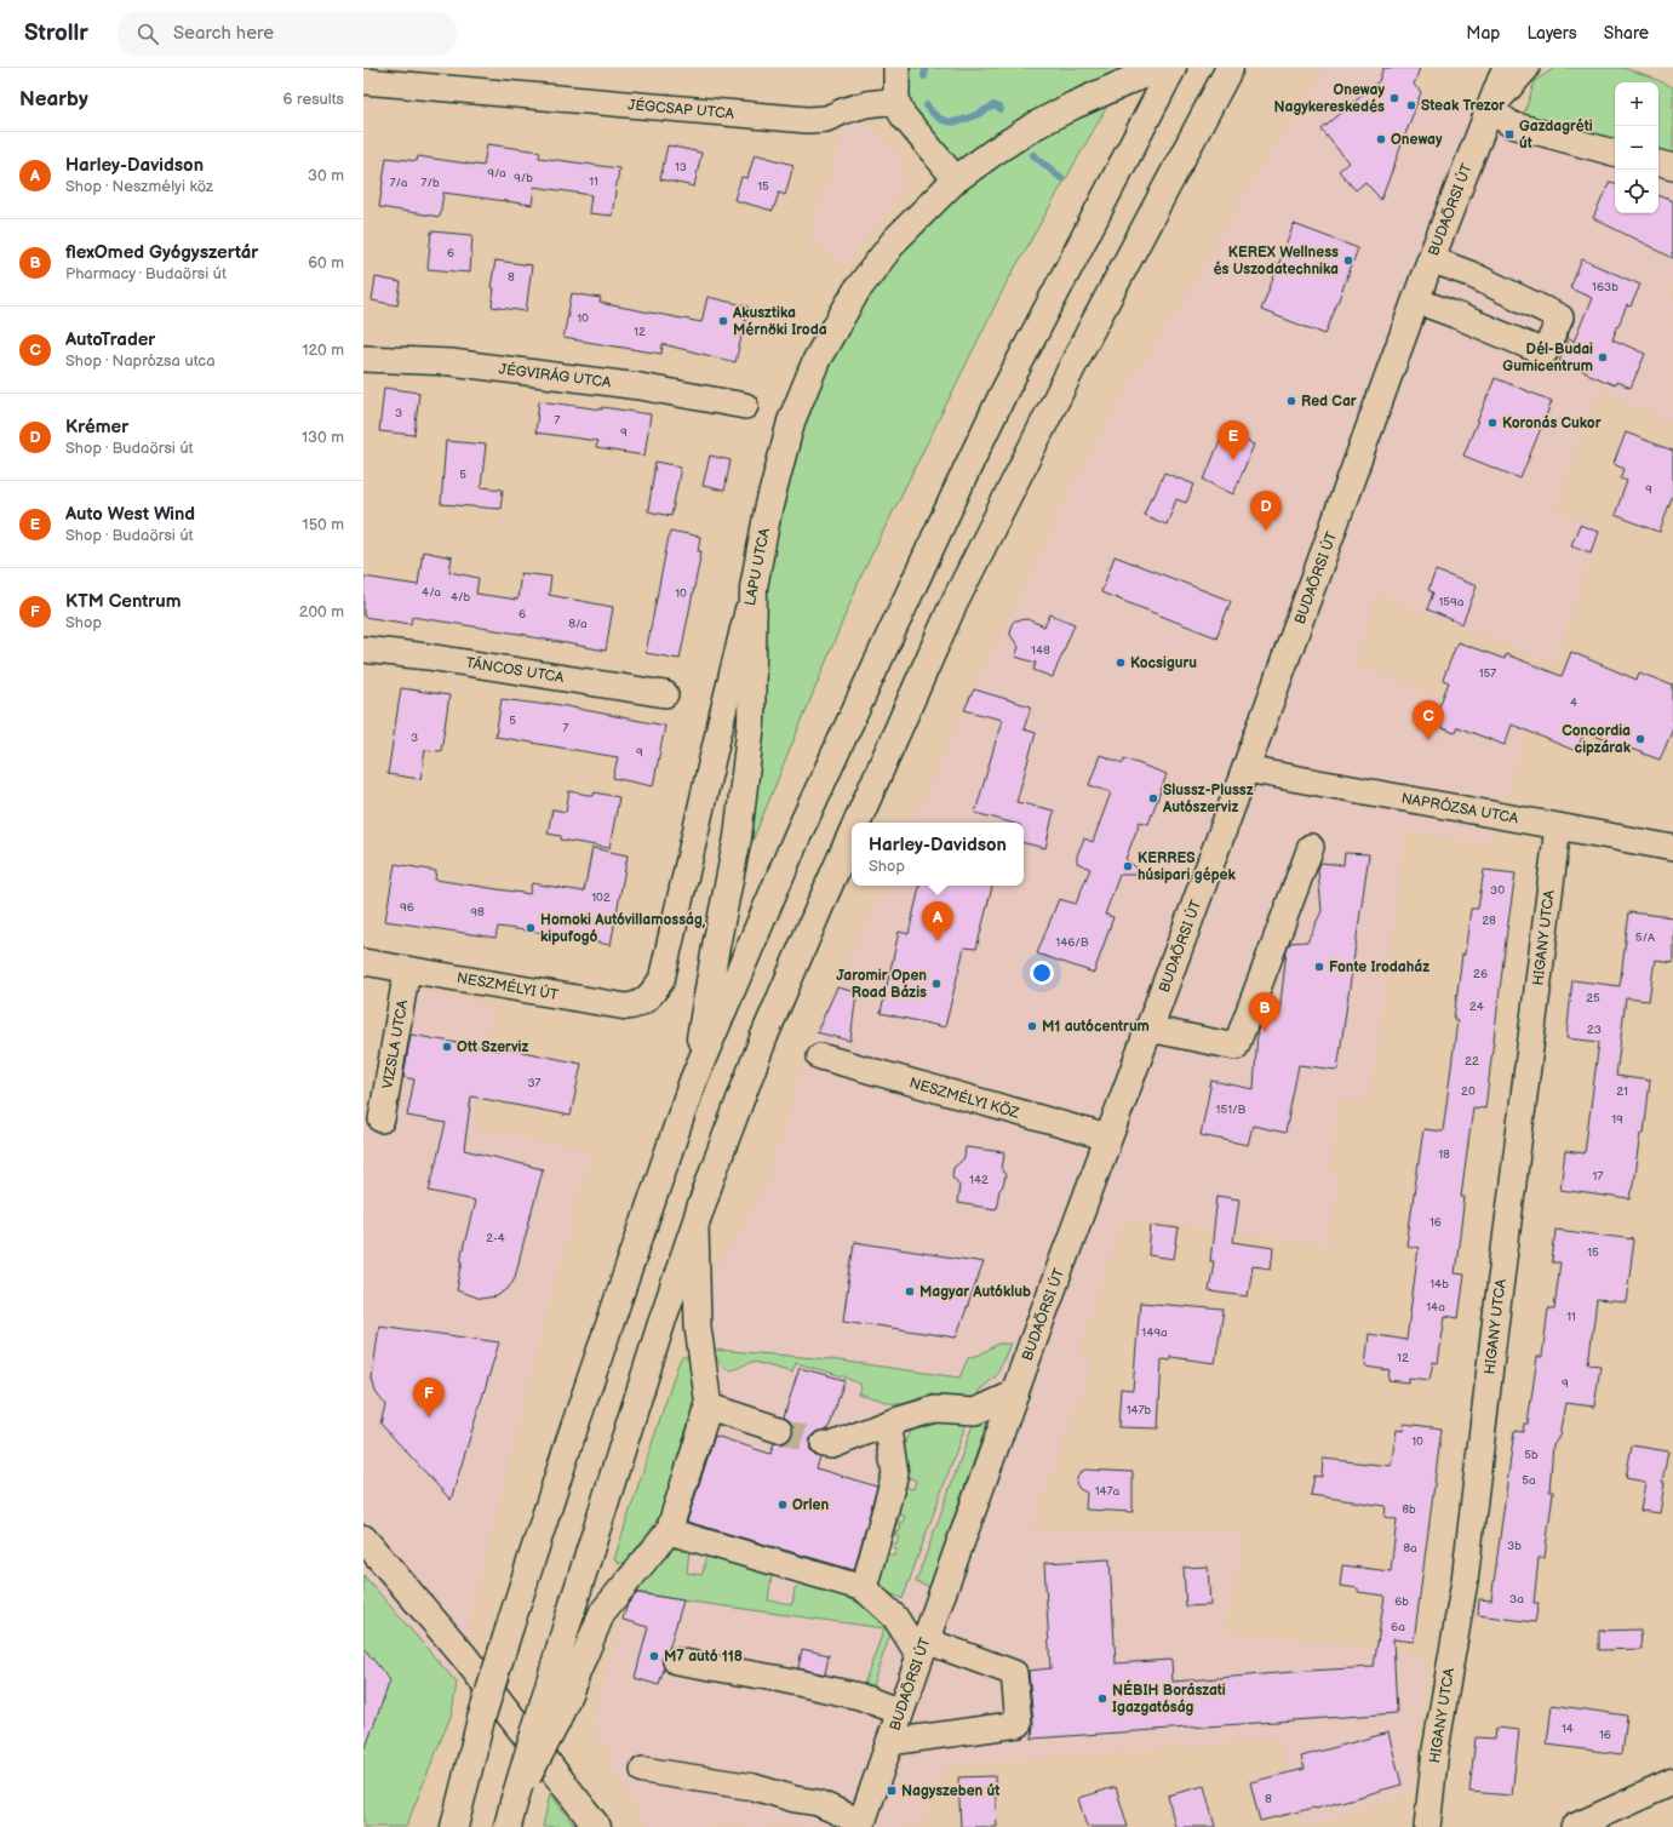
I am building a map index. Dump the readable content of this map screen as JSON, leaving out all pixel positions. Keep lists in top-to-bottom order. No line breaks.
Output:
{"streets":{"main road":["BUDAÖRSI ÚT","LAPU UTCA"],"street":["JÉGCSAP UTCA","JÉGVIRÁG UTCA","TÁNCOS UTCA","NAPRÓZSA UTCA","HIGANY UTCA","NESZMÉLYI ÚT","VIZSLA UTCA","NESZMÉLYI KÖZ"]},"crossings":[["BUDAÖRSI ÚT","NAPRÓZSA UTCA"],["BUDAÖRSI ÚT","NESZMÉLYI KÖZ"],["LAPU UTCA","NESZMÉLYI ÚT"],["NAPRÓZSA UTCA","HIGANY UTCA"],["NESZMÉLYI ÚT","VIZSLA UTCA"]],"places":{"other":["Oneway Nagykereskedés","Steak Trezor","Oneway","KEREX Wellness és Uszodatechnika","Akusztika Mérnöki Iroda","Dél-Budai Gumicentrum","Red Car","Koronás Cukor","Kocsiguru","Concordia cipzárak","Slussz-Plussz Autószerviz","KERRES húsipari gépek","Homoki Autóvillamosság, kipufogó","Fonte Irodaház","Jaromir Open Road Bázis","M1 autócentrum","Ott Szerviz","Magyar Autóklub","Orlen","M7 autó 118","NÉBIH Borászati Igazgatóság"],"transit":["Gazdagréti út","Nagyszeben út"]},"house_numbers":["13","9/a","9/b","11","7/a","7/b","15","6","8","163b","10","12","3","7","9","5","9","4/a","10","4/b","159a","6","8/a","148","157","4","5","7","3","9","30","102","96","98","28","5/A","146/B","26","25","24","23","22","37","20","21","151/B","19","18","17","142","16","2-4","15","14b","14a","11","149a","12","9","147b","10","5b","5a","147a","8b","3b","8a","3a","6b","6a","14","16","8"],"page":{"header":"Strollr","search":"Search here","nav":["Map","Layers","Share"],"heading":["Nearby","6 results"],"map_buttons":["+","−"],"list":[{"mark":"A","name":"Harley-Davidson","note":"Shop · Neszmélyi köz","value":"30 m"},{"mark":"B","name":"flexOmed Gyógyszertár","note":"Pharmacy · Budaörsi út","value":"60 m"},{"mark":"C","name":"AutoTrader","note":"Shop · Naprózsa utca","value":"120 m"},{"mark":"D","name":"Krémer","note":"Shop · Budaörsi út","value":"130 m"},{"mark":"E","name":"Auto West Wind","note":"Shop · Budaörsi út","value":"150 m"},{"mark":"F","name":"KTM Centrum","note":"Shop","value":"200 m"}],"pins":["E","D","C","A","B","F"],"popup":["Harley-Davidson","Shop"]}}
